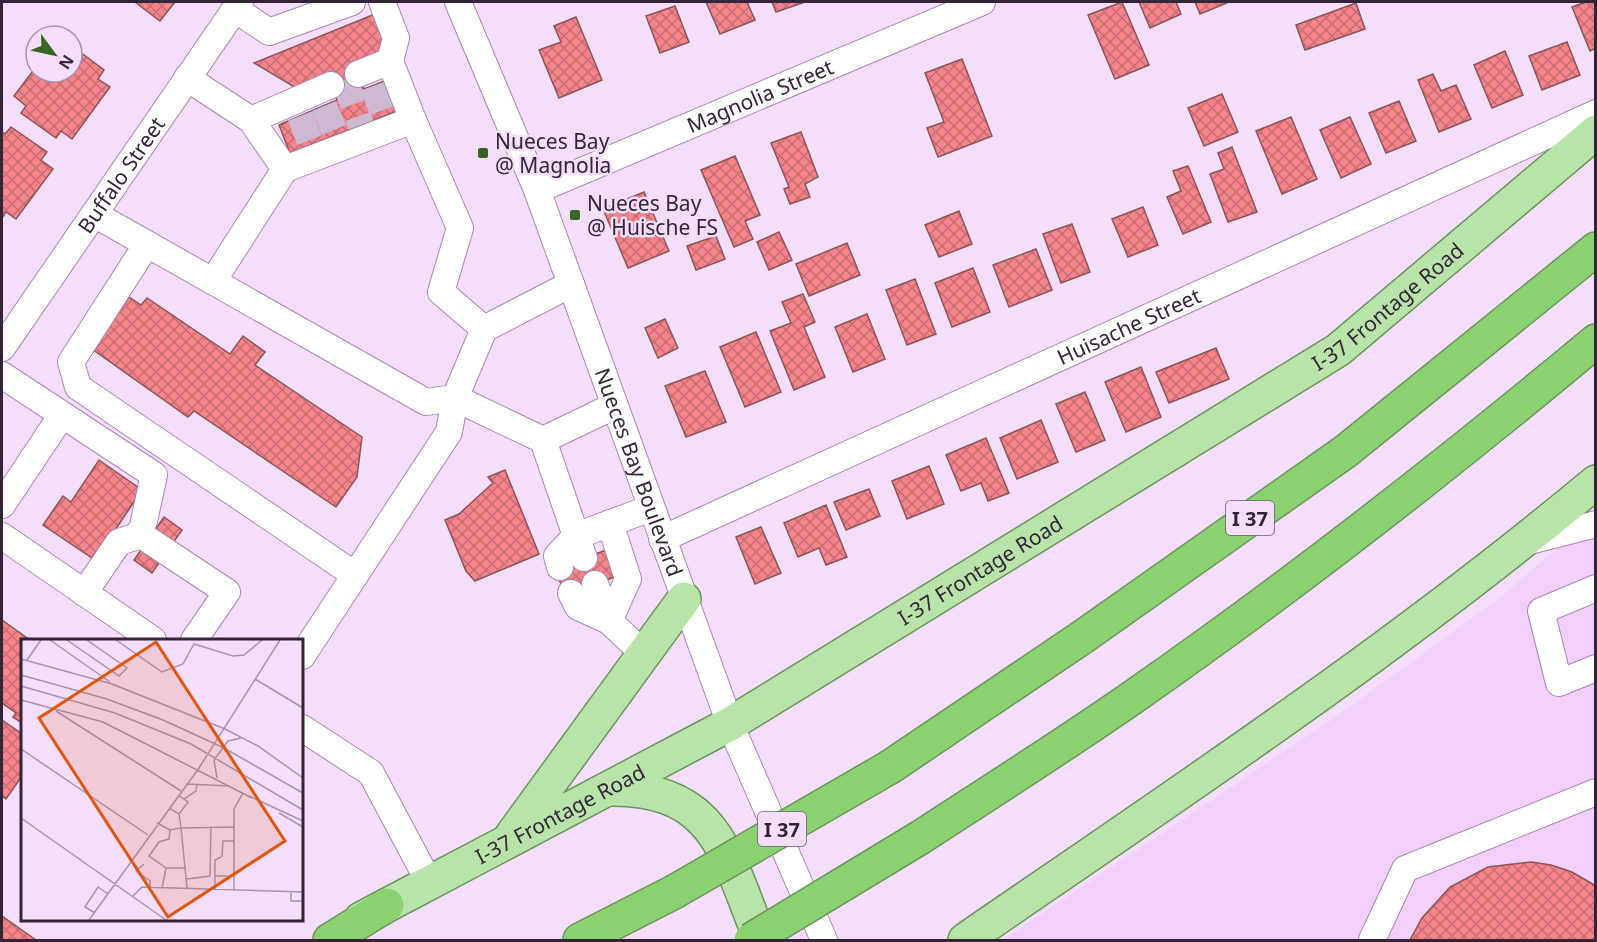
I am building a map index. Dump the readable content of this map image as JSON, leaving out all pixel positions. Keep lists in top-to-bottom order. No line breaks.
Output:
{"streets":{"highway":["I 37"],"main road":["I-37 Frontage Road"],"street":["Magnolia Street","Buffalo Street","Huisache Street","Nueces Bay Boulevard"]},"crossings":[["Magnolia Street","Nueces Bay Boulevard"],["I-37 Frontage Road","Nueces Bay Boulevard"],["Huisache Street","Nueces Bay Boulevard"]],"places":{"transit":["Nueces Bay @ Magnolia","Nueces Bay @ Huische FS"]},"north":"bottom right"}
